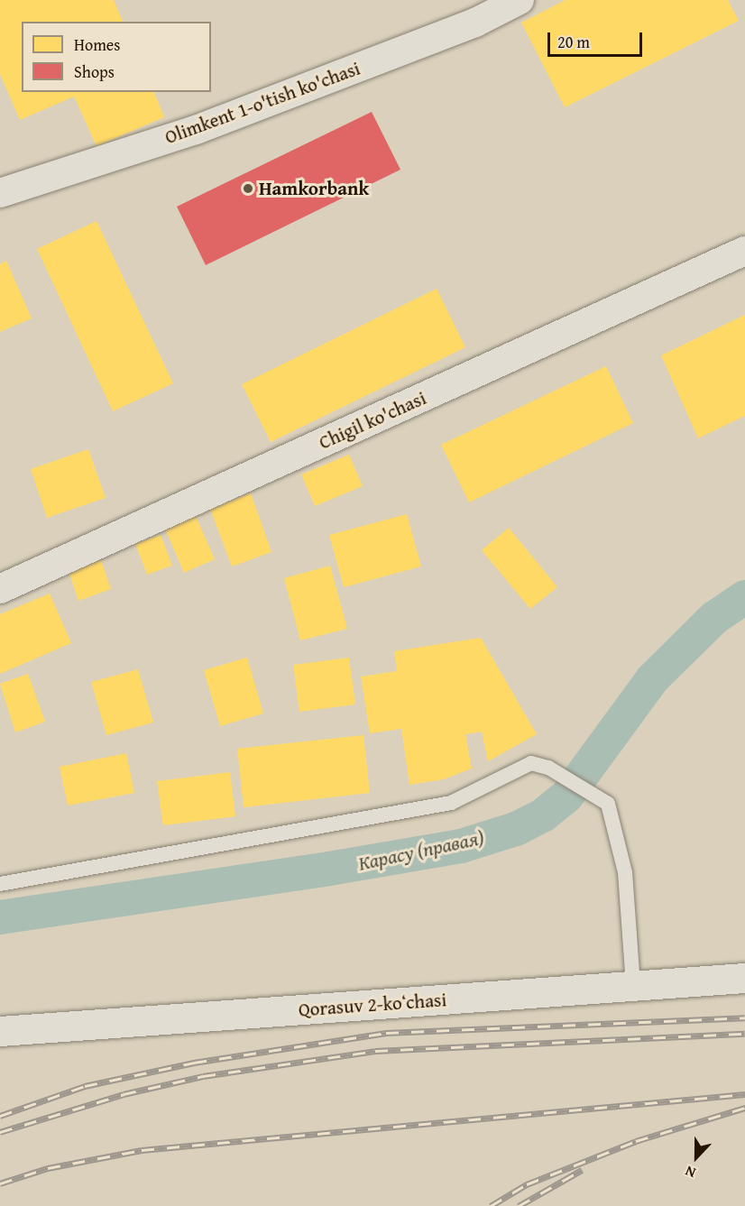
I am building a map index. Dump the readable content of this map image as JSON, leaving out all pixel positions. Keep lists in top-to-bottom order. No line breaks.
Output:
{"streets":{"street":["Olimkent 1-o'tish ko'chasi","Chigil ko'chasi","Qorasuv 2-koʻchasi"]},"water":["Карасу (правая)"],"places":["Hamkorbank"],"legend":["Homes","Shops"],"scale_bar":"20 m","north":"bottom"}
